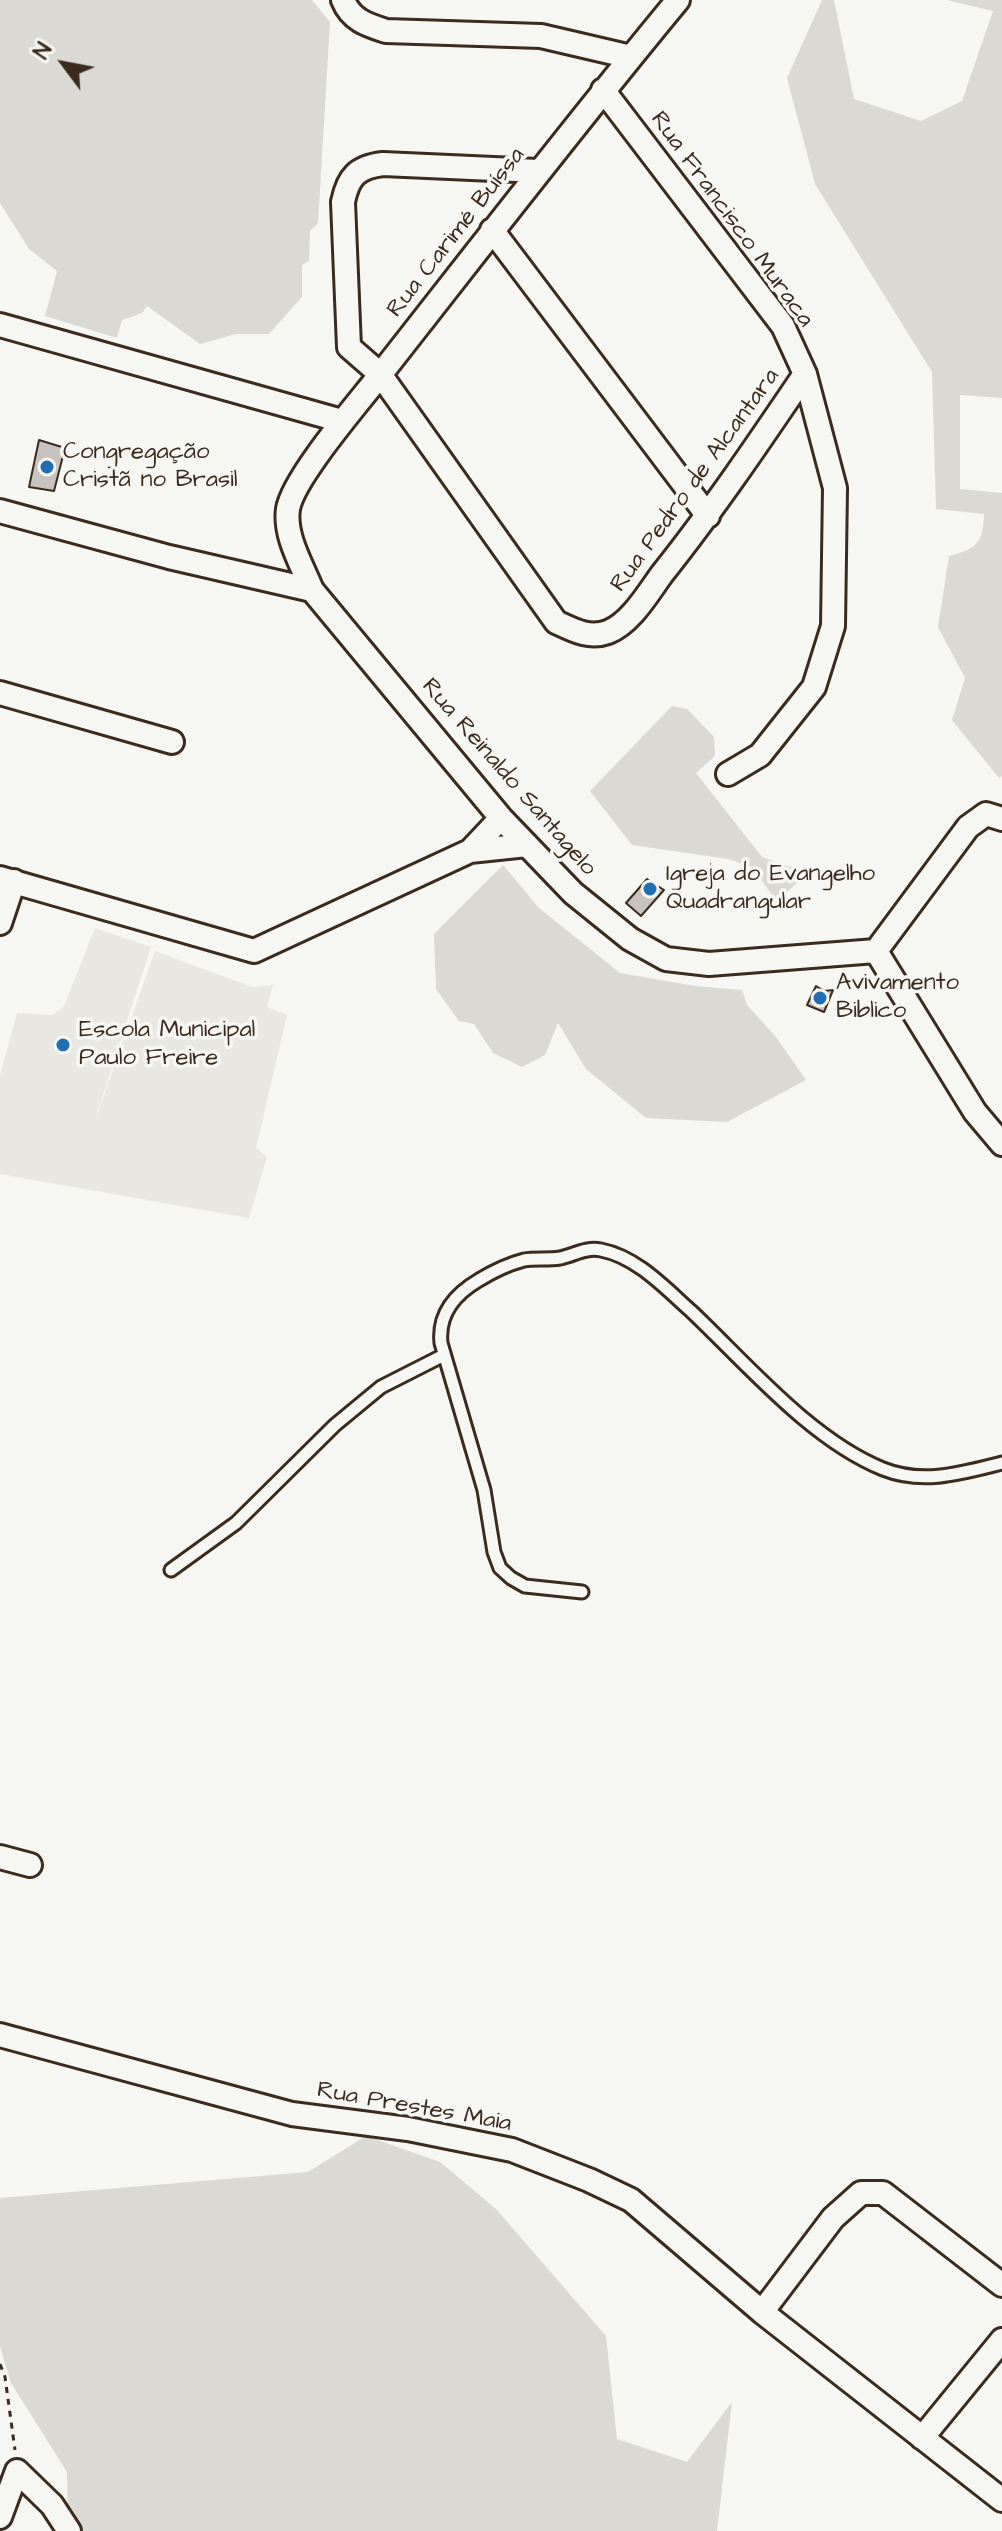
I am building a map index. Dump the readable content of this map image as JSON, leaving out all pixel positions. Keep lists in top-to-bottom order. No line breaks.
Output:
{"streets":{"street":["Rua Francisco Muraca","Rua Carimé Buíssa","Rua Pedro de Alcantara","Rua Reinaldo Santagelo","Rua Prestes Maia"]},"crossings":[["Rua Francisco Muraca","Rua Carimé Buíssa"],["Rua Francisco Muraca","Rua Pedro de Alcantara"],["Rua Carimé Buíssa","Rua Pedro de Alcantara"],["Rua Carimé Buíssa","Rua Reinaldo Santagelo"]],"places":["Congregação Cristã no Brasil","Igreja do Evangelho Quadrangular","Avivamento Biblico","Escola Municipal Paulo Freire"],"north":"top left"}
